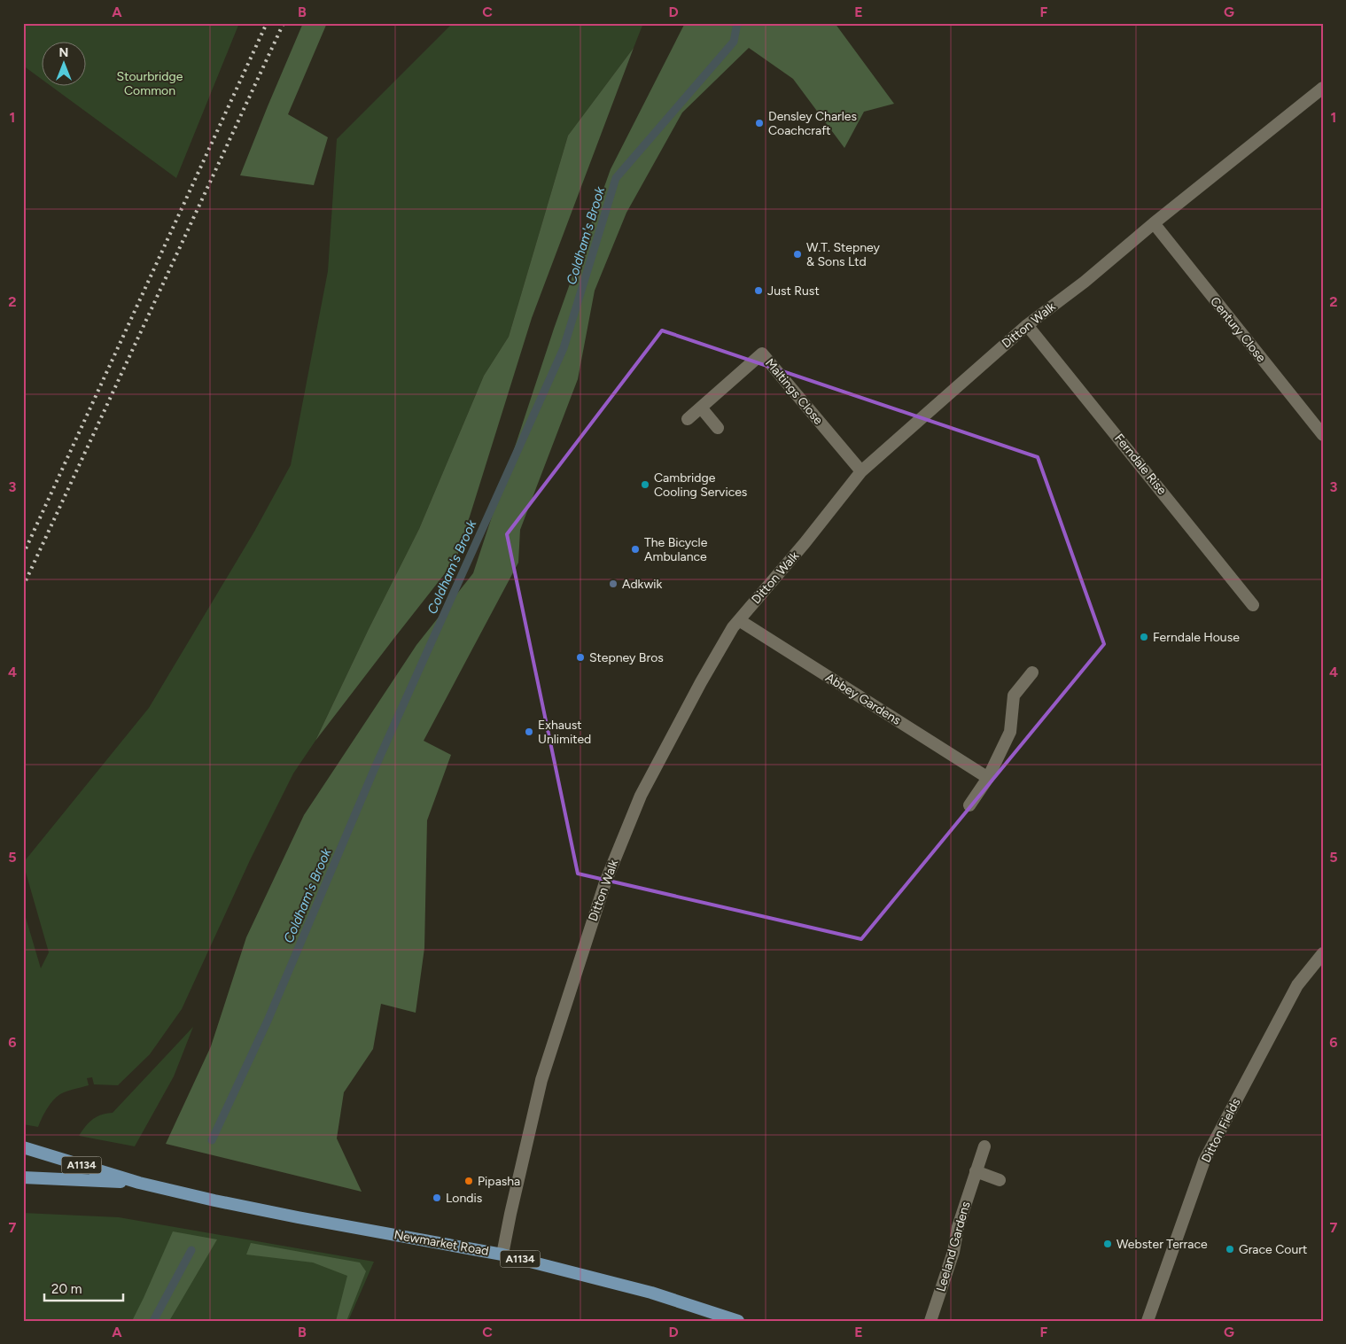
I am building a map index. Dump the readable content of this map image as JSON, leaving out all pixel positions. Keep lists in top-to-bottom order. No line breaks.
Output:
{"streets":{"main road":["A1134","Newmarket Road"],"street":["Ditton Walk","Century Close","Maltings Close","Ferndale Rise","Abbey Gardens","Ditton Fields","Leeland Gardens"]},"crossings":[["Ditton Walk","Century Close"],["Ditton Walk","Maltings Close"],["Ditton Walk","Ferndale Rise"],["Ditton Walk","Abbey Gardens"],["Ditton Walk","Newmarket Road"]],"water":["Coldham's Brook"],"parks":["Stourbridge Common"],"places":["Densley Charles Coachcraft","W.T. Stepney & Sons Ltd","Just Rust","Cambridge Cooling Services","The Bicycle Ambulance","Adkwik","Ferndale House","Stepney Bros","Exhaust Unlimited","Pipasha","Londis","Webster Terrace","Grace Court"],"scale_bar":"20 m","north":"top","grid":{"columns":["A","B","C","D","E","F","G"],"rows":["1","2","3","4","5","6","7"]}}
